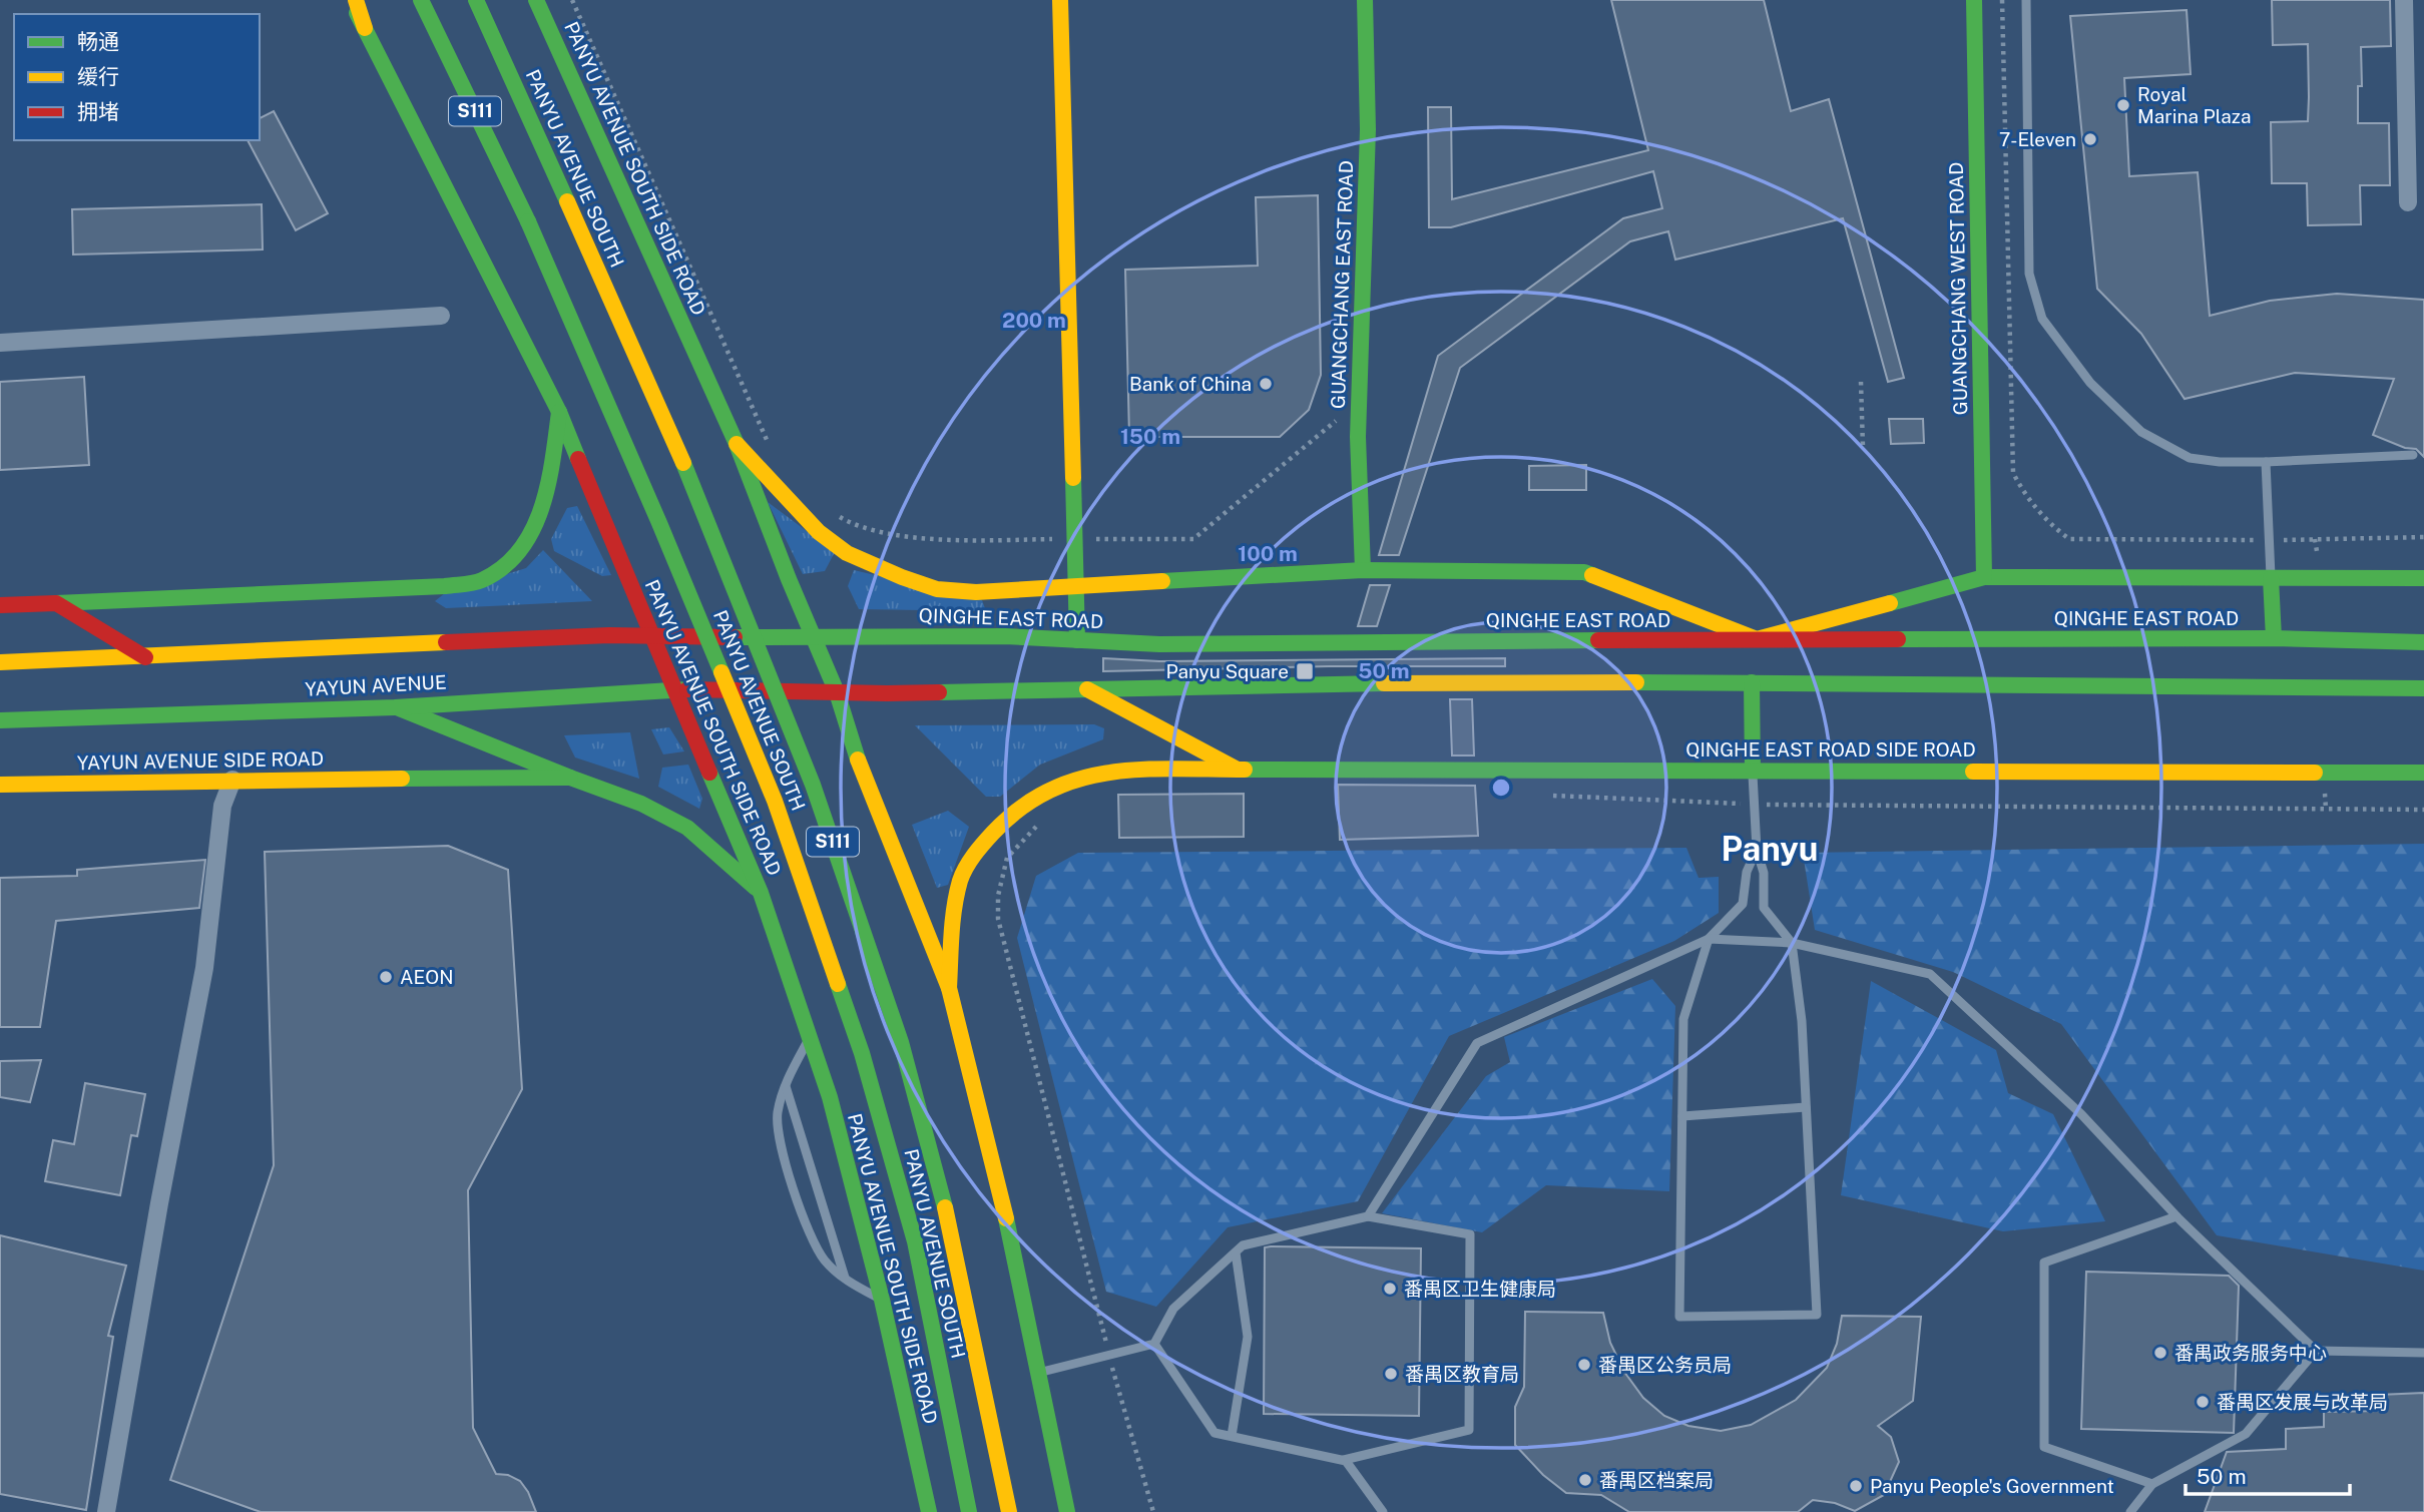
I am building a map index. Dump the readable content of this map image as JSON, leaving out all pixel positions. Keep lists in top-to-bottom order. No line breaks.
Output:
{"streets":{"main road":["S111","PANYU AVENUE SOUTH","PANYU AVENUE SOUTH SIDE ROAD","GUANGCHANG EAST ROAD","GUANGCHANG WEST ROAD","QINGHE EAST ROAD","YAYUN AVENUE","QINGHE EAST ROAD SIDE ROAD","YAYUN AVENUE SIDE ROAD"]},"crossings":[["PANYU AVENUE SOUTH SIDE ROAD","QINGHE EAST ROAD"],["PANYU AVENUE SOUTH SIDE ROAD","YAYUN AVENUE"],["PANYU AVENUE SOUTH SIDE ROAD","QINGHE EAST ROAD SIDE ROAD"],["QINGHE EAST ROAD","YAYUN AVENUE"]],"districts":["Panyu"],"places":{"other":["Royal Marina Plaza","7-Eleven","Bank of China","AEON","番禺区卫生健康局","番禺政务服务中心","番禺区公务员局","番禺区教育局","番禺区发展与改革局","番禺区档案局","Panyu People's Government"],"transit":["Panyu Square"]},"legend":["畅通","缓行","拥堵"],"scale_bar":"50 m","rings":["200 m","150 m","100 m","50 m"]}
